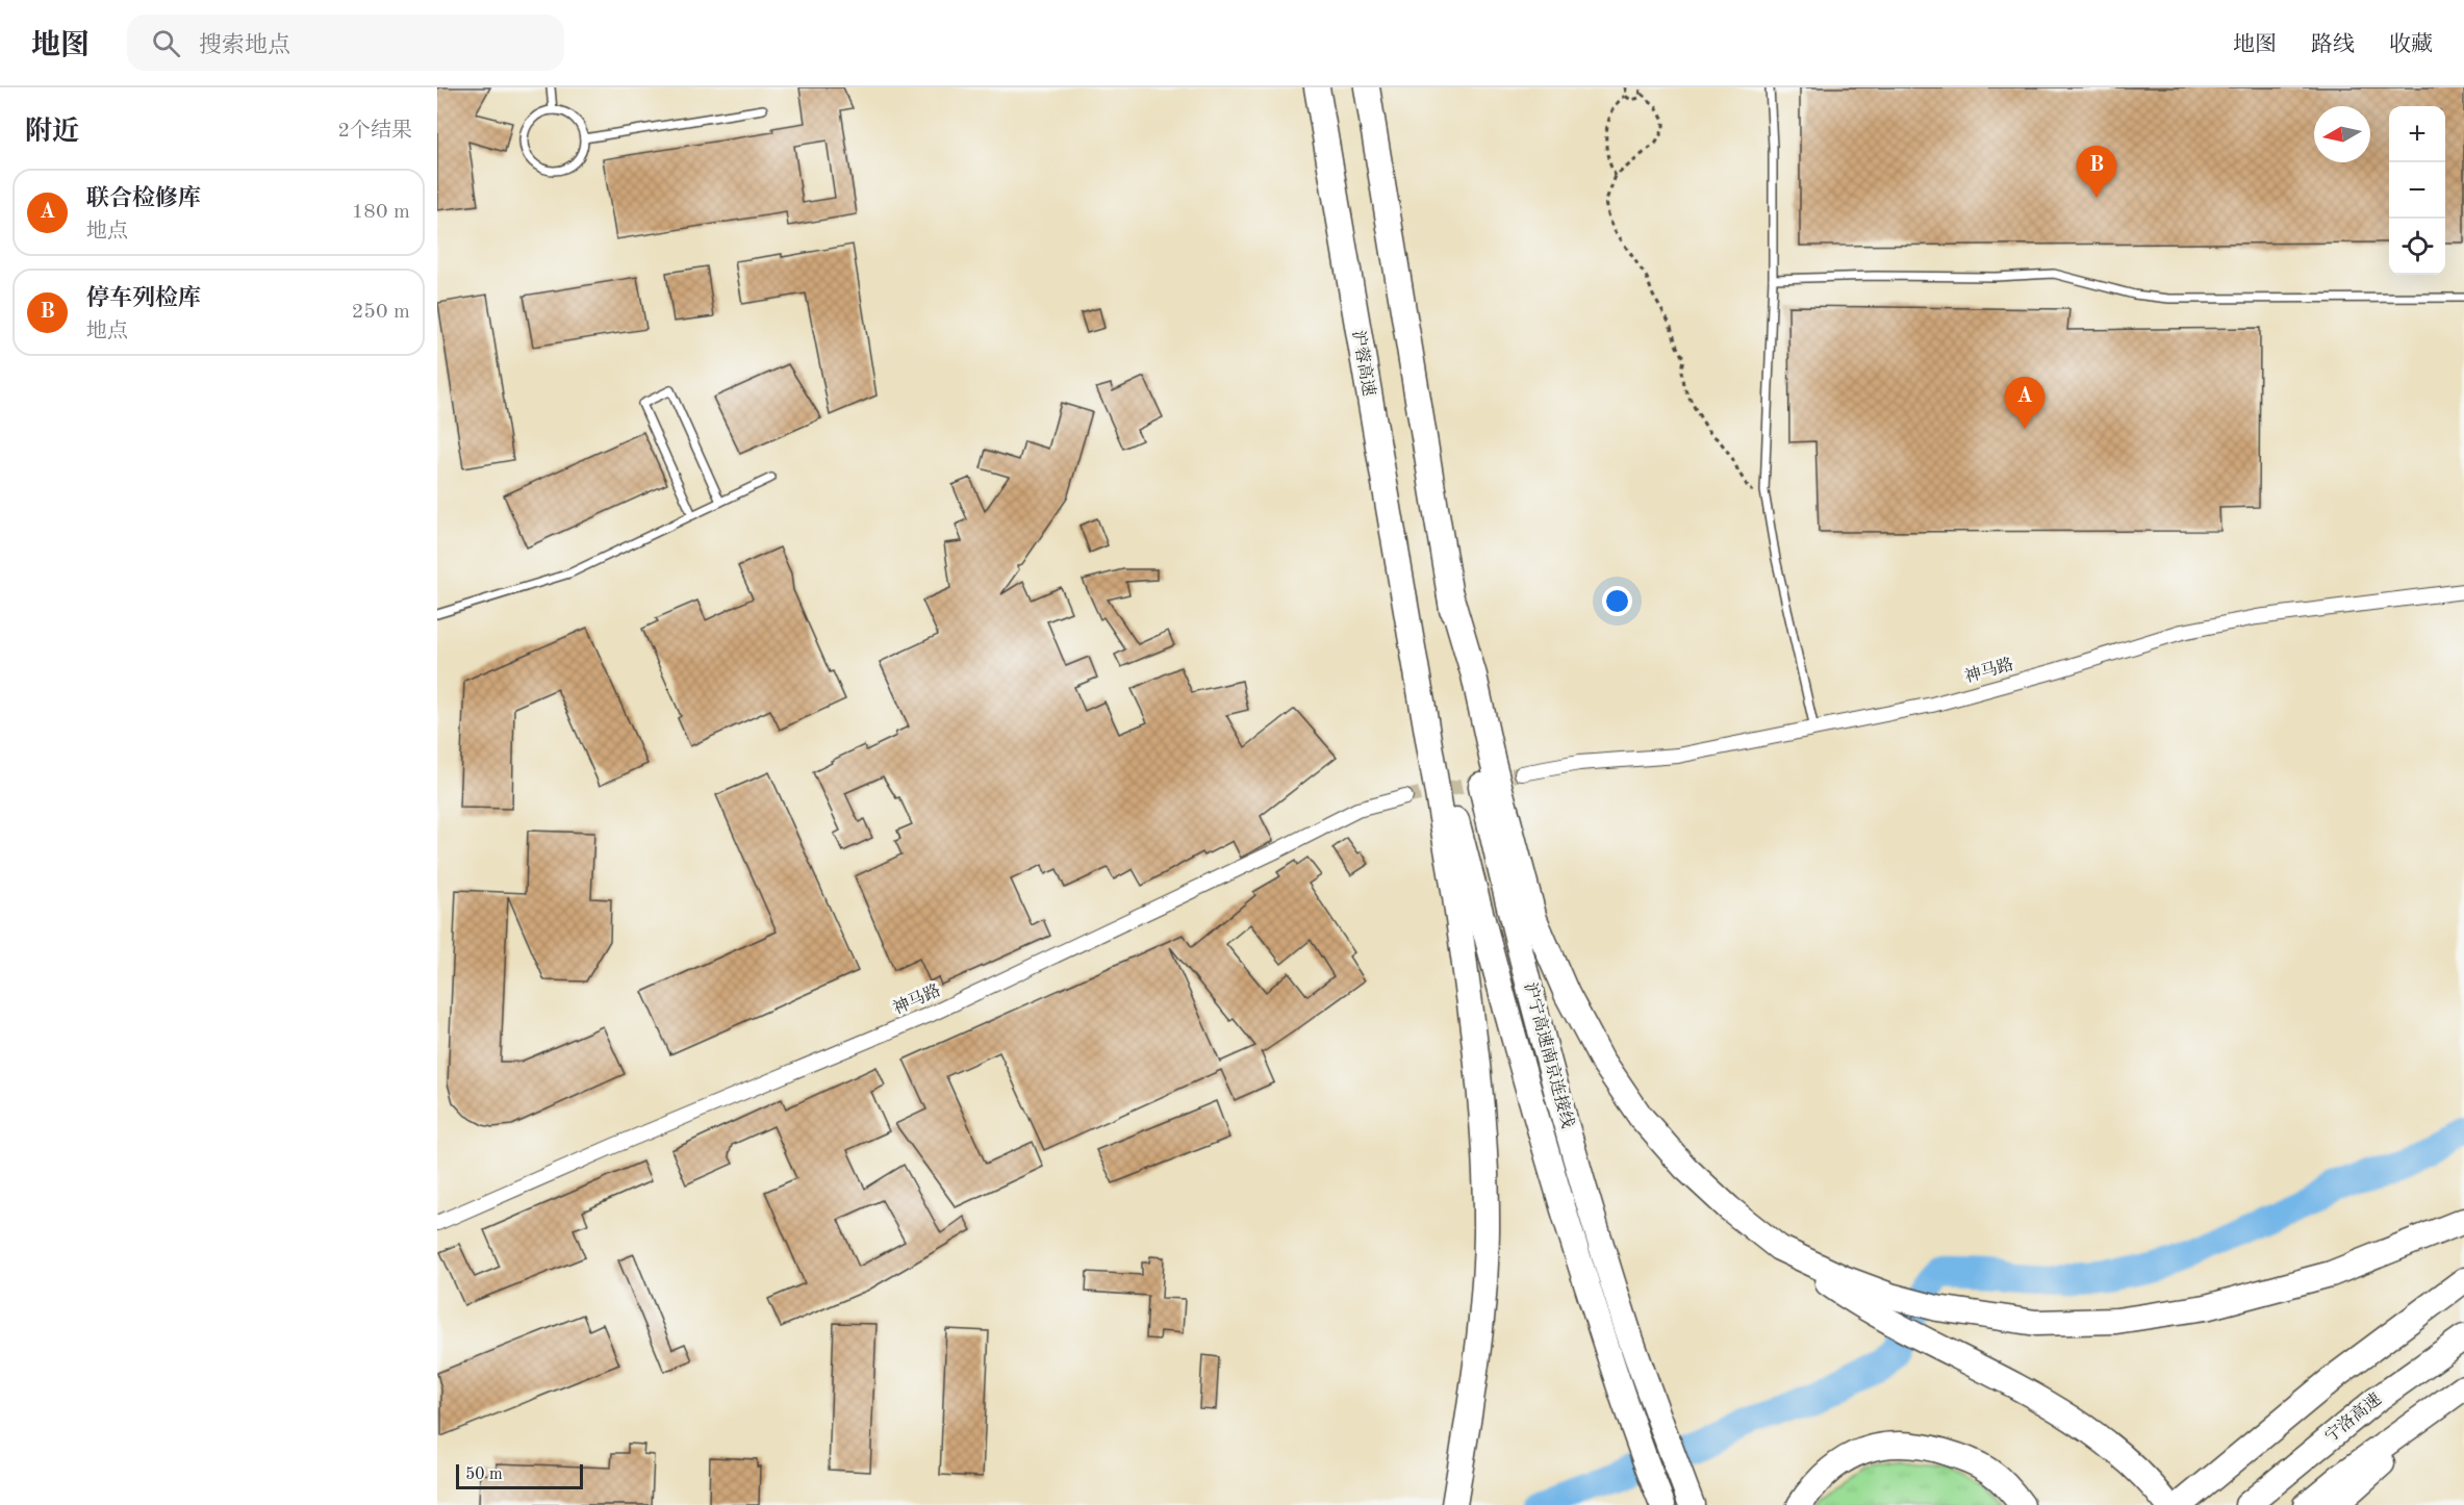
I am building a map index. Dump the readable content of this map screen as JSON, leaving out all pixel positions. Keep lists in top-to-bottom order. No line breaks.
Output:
{"streets":{"highway":["沪蓉高速","沪宁高速南京连接线","宁洛高速"],"street":["神马路"]},"crossings":[["沪蓉高速","沪宁高速南京连接线"]],"scale_bar":"50 m","north":"left","page":{"header":"地图","search":"搜索地点","nav":["地图","路线","收藏"],"heading":["附近","2个结果"],"map_buttons":["+","−"],"pins":["B","A"],"list":[{"mark":"A","name":"联合检修库","note":"地点","value":"180 m"},{"mark":"B","name":"停车列检库","note":"地点","value":"250 m"}],"scale":"50 m"}}
